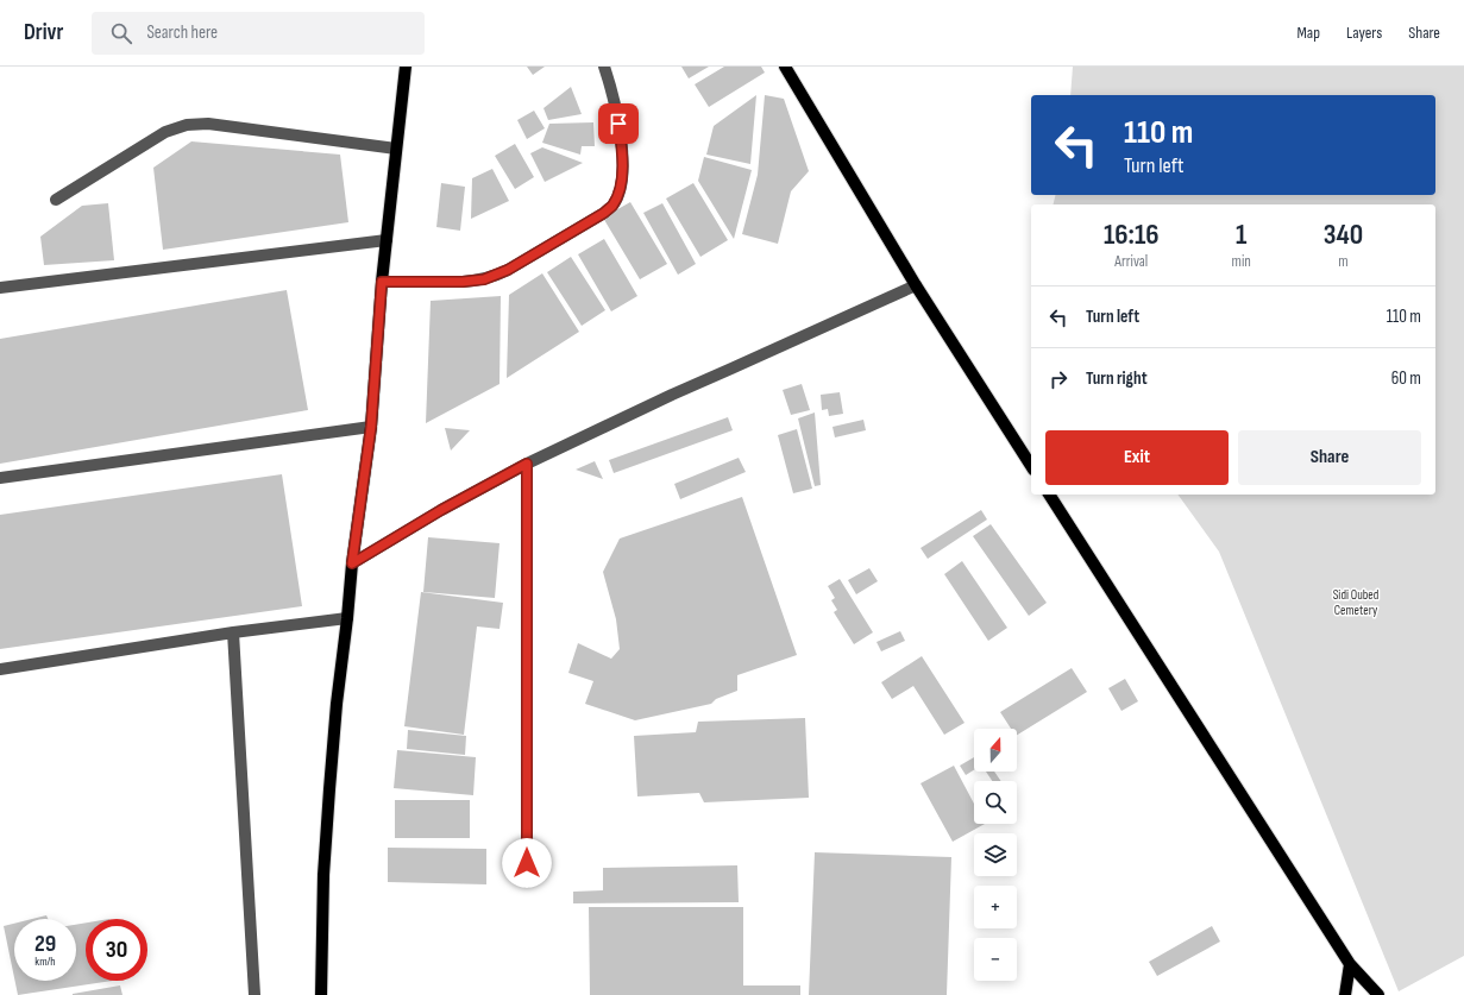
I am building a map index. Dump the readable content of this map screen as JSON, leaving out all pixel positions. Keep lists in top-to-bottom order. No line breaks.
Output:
{"parks":["Sidi Oubed Cemetery"],"north":"top","page":{"header":"Drivr","search":"Search here","nav":["Map","Layers","Share"],"turn":["110 m","Turn left"],"eta":["16:16","Arrival","1","min","340","m"],"list":[{"name":"Turn left","value":"110 m"},{"name":"Turn right","value":"60 m"}],"buttons":["Exit","Share"],"map_buttons":["+","−"],"speed":"29 km/h","limit":"30"}}
